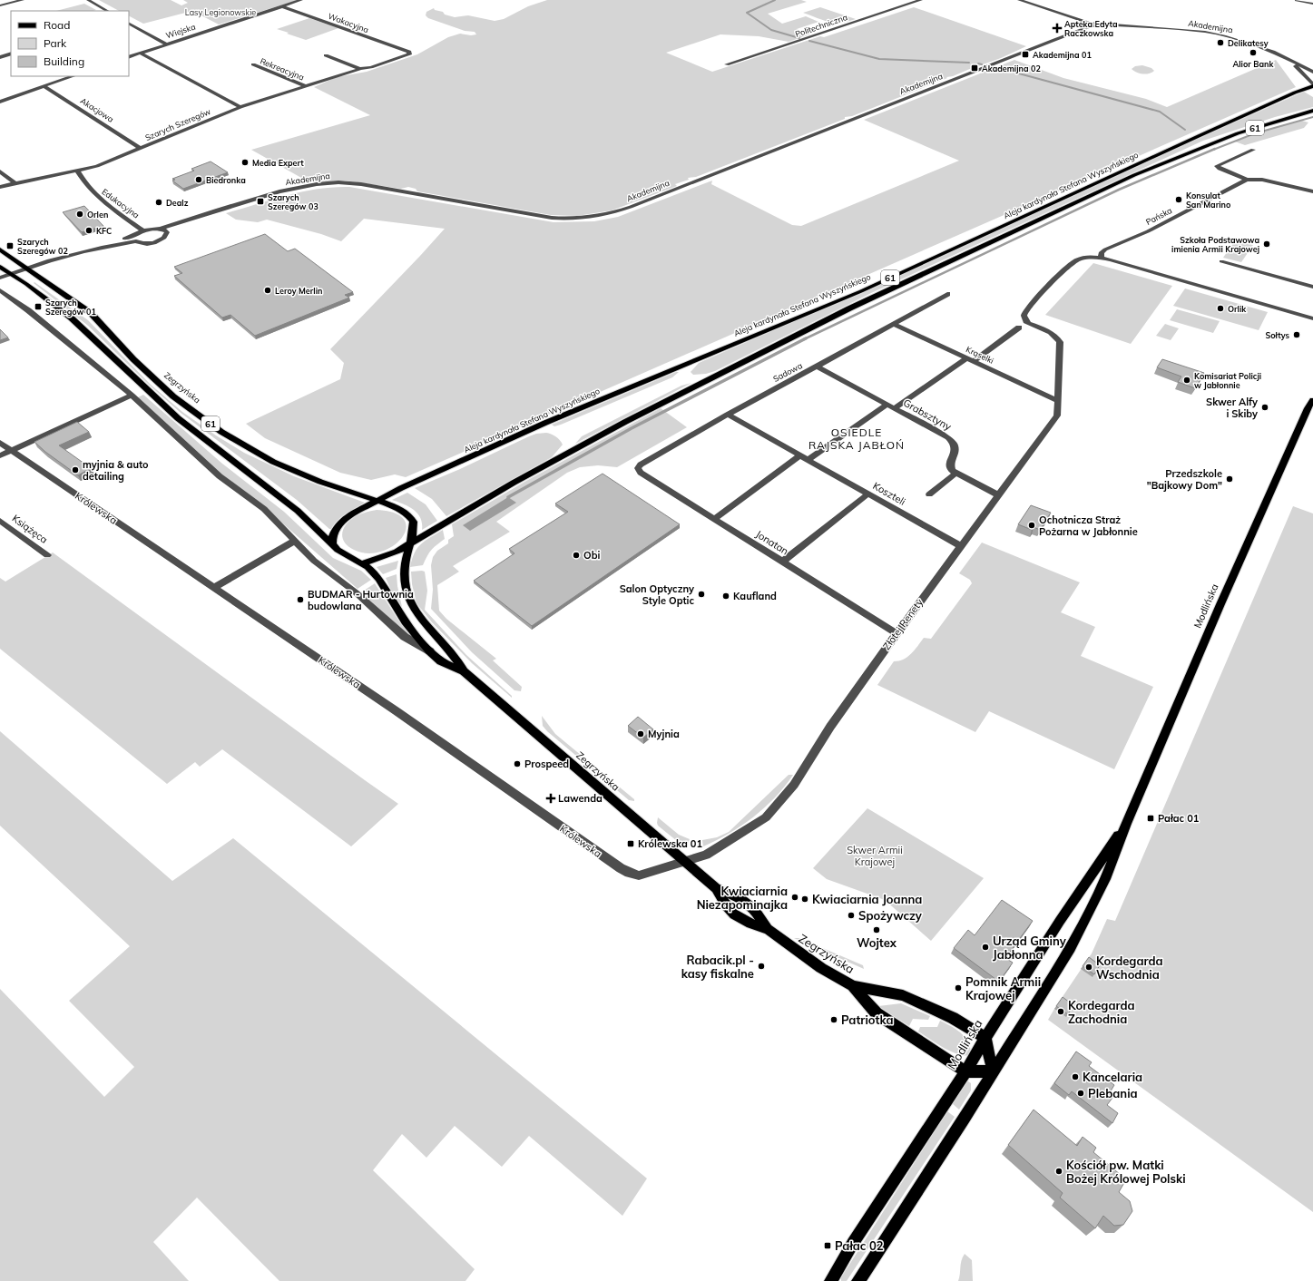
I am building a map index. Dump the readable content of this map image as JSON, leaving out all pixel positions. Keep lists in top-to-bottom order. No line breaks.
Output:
{"streets":{"main road":["61","Aleja kardynała Stefana Wyszyńskiego","Zegrzyńska","Modlińska"],"street":["Wakacyjna","Politechniczna","Akademijna","Wiejska","Rekreacyjna","Akacjowa","Szarych Szeregów","Edukacyjna","Pańska","Krąselki","Sadowa","Grabsztyny","Koszteli","Królewska","Książęca","Jonatan","Złotej Renety"]},"crossings":[["Wakacyjna","Wiejska"],["Wakacyjna","Szarych Szeregów"],["Akademijna","Aleja kardynała Stefana Wyszyńskiego"],["Akademijna","Edukacyjna"],["Rekreacyjna","Szarych Szeregów"],["Akacjowa","Szarych Szeregów"],["Szarych Szeregów","Edukacyjna"],["61","Aleja kardynała Stefana Wyszyńskiego"],["61","Zegrzyńska"],["Aleja kardynała Stefana Wyszyńskiego","Zegrzyńska"],["Pańska","Złotej Renety"],["Krąselki","Sadowa"],["Krąselki","Złotej Renety"],["Sadowa","Grabsztyny"],["Sadowa","Koszteli"],["Sadowa","Jonatan"],["Zegrzyńska","Królewska"],["Zegrzyńska","Modlińska"],["Zegrzyńska","Złotej Renety"],["Koszteli","Złotej Renety"],["Królewska","Złotej Renety"],["Jonatan","Złotej Renety"]],"districts":["OSIEDLE RAJSKA JABŁOŃ"],"parks":["Lasy Legionowskie","Skwer Armii Krajowej"],"places":{"health":["Apteka Edyta Raczkowska","Lawenda"],"other":["Delikatesy","Alior Bank","Media Expert","Biedronka","Konsulat San Marino","Dealz","Orlen","KFC","Szkoła Podstawowa imienia Armii Krajowej","Leroy Merlin","Orlik","Sołtys","Komisariat Policji w Jabłonnie","Skwer Alfy i Skiby","myjnia & auto detailing","Przedszkole \"Bajkowy Dom\"","Ochotnicza Straż Pożarna w Jabłonnie","Obi","Salon Optyczny Style Optic","Kaufland","BUDMAR - Hurtownia budowlana","Myjnia","Prospeed","Kwiaciarnia Niezapominajka","Kwiaciarnia Joanna","Spożywczy","Wojtex","Urząd Gminy Jabłonna","Rabacik.pl - kasy fiskalne","Kordegarda Wschodnia","Pomnik Armii Krajowej","Kordegarda Zachodnia","Patriotka","Kancelaria","Plebania","Kościół pw. Matki Bożej Królowej Polski"],"transit":["Akademijna 01","Akademijna 02","Szarych Szeregów 03","Szarych Szeregów 02","Szarych Szeregów 01","Pałac 01","Królewska 01","Pałac 02"]},"legend":["Road","Park","Building"]}
